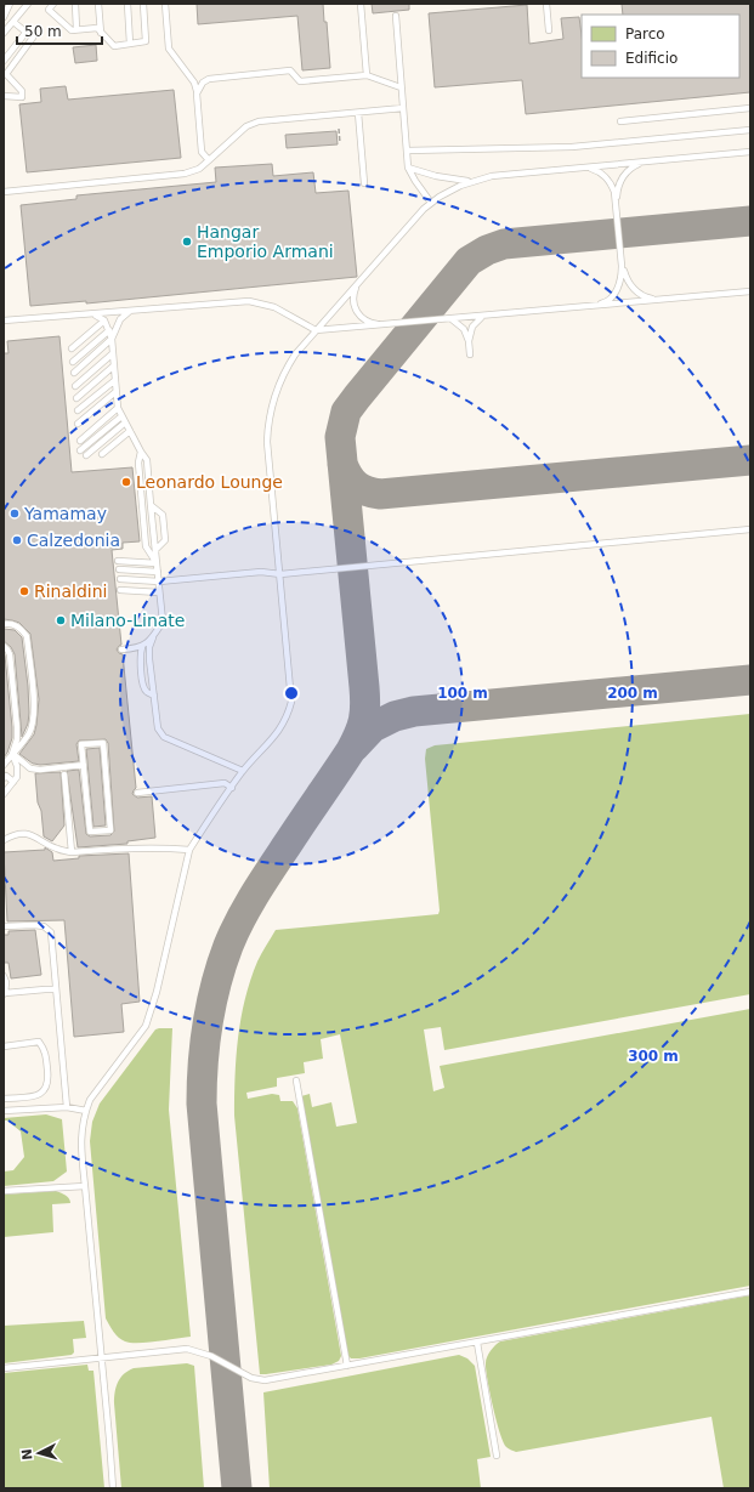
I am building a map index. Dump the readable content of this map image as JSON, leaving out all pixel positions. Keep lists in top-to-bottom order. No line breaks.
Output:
{"places":["Hangar Emporio Armani","Leonardo Lounge","Yamamay","Calzedonia","Rinaldini","Milano-Linate"],"legend":["Parco","Edificio"],"scale_bar":"50 m","north":"left","rings":["100 m","200 m","300 m"]}
